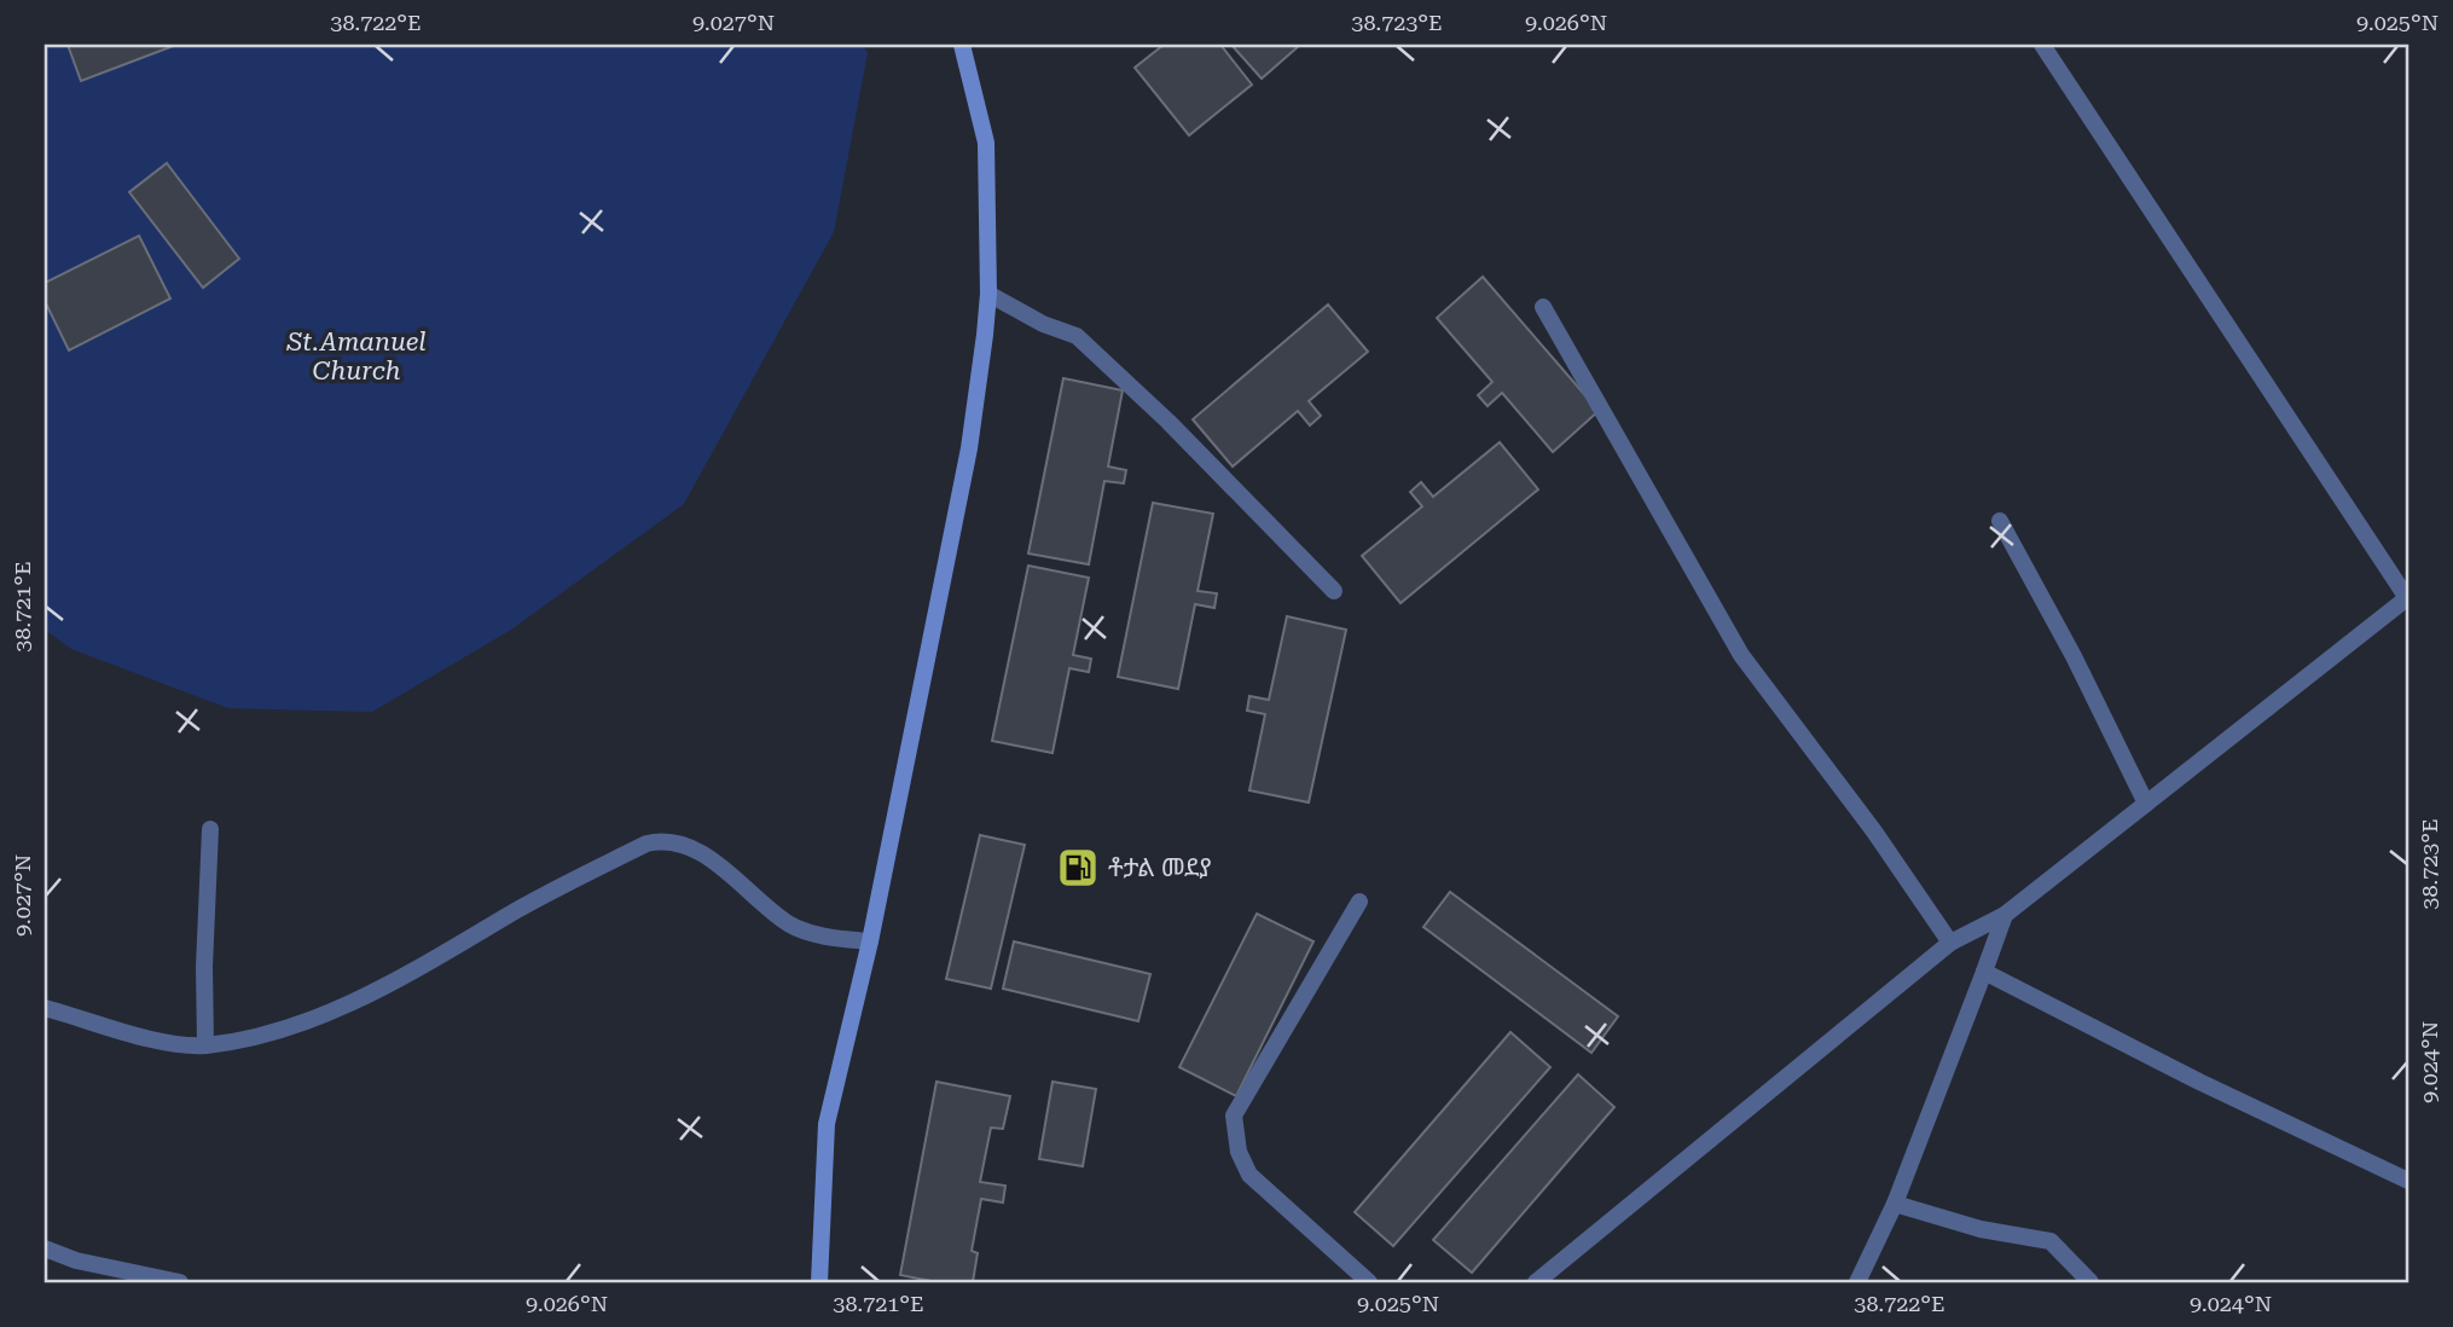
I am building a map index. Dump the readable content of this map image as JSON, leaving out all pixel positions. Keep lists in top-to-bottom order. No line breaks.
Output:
{"parks":["St.Amanuel Church"],"places":{"fuel station":["ቶታል መደያ"]},"coordinates":["38.722°E","9.027°N","38.723°E","9.026°N","9.025°N","38.721°E","9.024°N"]}
